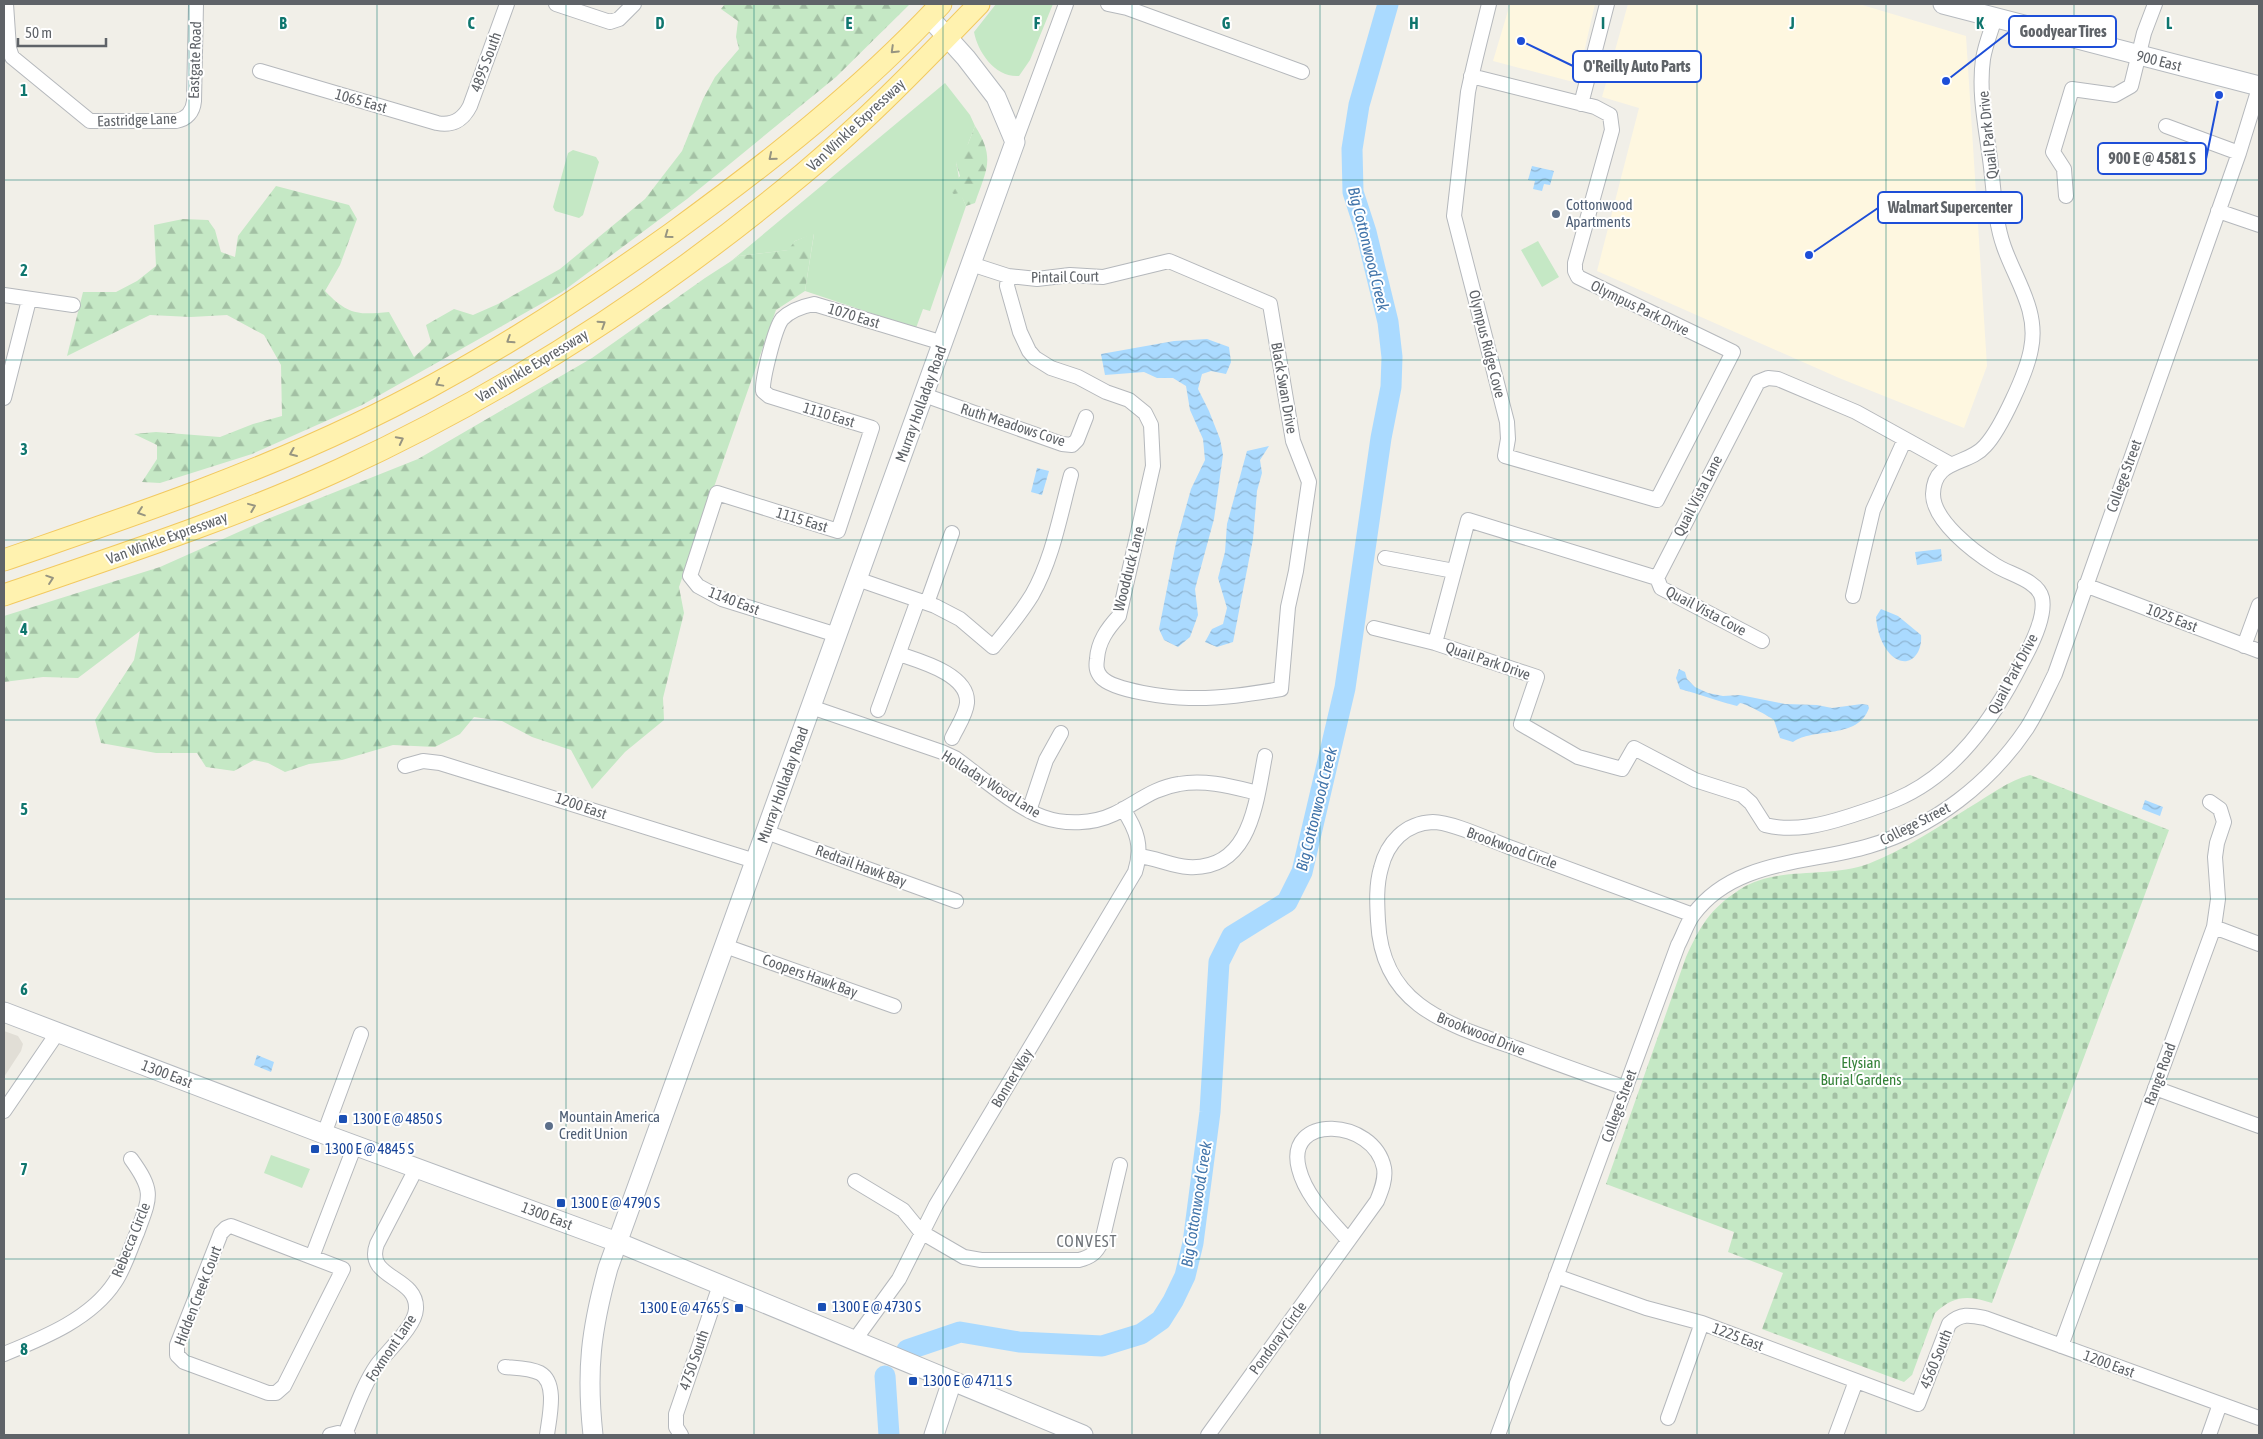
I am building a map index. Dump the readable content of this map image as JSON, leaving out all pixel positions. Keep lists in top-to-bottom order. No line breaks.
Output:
{"streets":{"main road":["900 East","Van Winkle Expressway","Murray Holladay Road","1300 East"],"street":["Eastgate Road","4895 South","1065 East","Eastridge Lane","Quail Park Drive","Pintail Court","Olympus Park Drive","1070 East","Olympus Ridge Cove","Black Swan Drive","1110 East","Ruth Meadows Cove","College Street","Quail Vista Lane","1115 East","Woodduck Lane","1140 East","Quail Vista Cove","1025 East","Holladay Wood Lane","1200 East","Brookwood Circle","Redtail Hawk Bay","Coopers Hawk Bay","Brookwood Drive","Range Road","Bonner Way","Rebecca Circle","Hidden Creek Court","1225 East","Pondoray Circle","Foxmont Lane","4560 South","4750 South"]},"crossings":[["Eastgate Road","Eastridge Lane"],["900 East","Quail Park Drive"],["900 East","College Street"],["4895 South","1065 East"],["Quail Park Drive","Quail Vista Lane"],["Pintail Court","Black Swan Drive"],["Pintail Court","Murray Holladay Road"],["Pintail Court","Woodduck Lane"],["Olympus Park Drive","Olympus Ridge Cove"],["1070 East","Murray Holladay Road"],["1070 East","1110 East"],["Black Swan Drive","Woodduck Lane"],["Murray Holladay Road","Ruth Meadows Cove"],["Murray Holladay Road","1140 East"],["Murray Holladay Road","Holladay Wood Lane"],["Murray Holladay Road","1200 East"],["Murray Holladay Road","Redtail Hawk Bay"],["Murray Holladay Road","Coopers Hawk Bay"],["Murray Holladay Road","1300 East"],["1110 East","1115 East"],["College Street","1025 East"],["College Street","Brookwood Circle"],["College Street","Brookwood Drive"],["College Street","1225 East"],["Quail Vista Lane","Quail Vista Cove"],["1115 East","1140 East"],["Holladay Wood Lane","Bonner Way"],["1200 East","Range Road"],["1200 East","4560 South"],["Brookwood Circle","Brookwood Drive"],["1300 East","Bonner Way"],["1300 East","Foxmont Lane"],["1300 East","4750 South"],["1225 East","4560 South"]],"districts":["CONVEST"],"water":["Big Cottonwood Creek"],"parks":["Elysian Burial Gardens"],"places":{"other":["O'Reilly Auto Parts","Goodyear Tires","900 E @ 4581 S","Cottonwood Apartments","Walmart Supercenter","Mountain America Credit Union"],"transit":["1300 E @ 4850 S","1300 E @ 4845 S","1300 E @ 4790 S","1300 E @ 4730 S","1300 E @ 4765 S","1300 E @ 4711 S"]},"scale_bar":"50 m","grid":{"columns":["B","C","D","E","F","G","H","I","J","K","L"],"rows":["1","2","3","4","5","6","7","8"]}}
